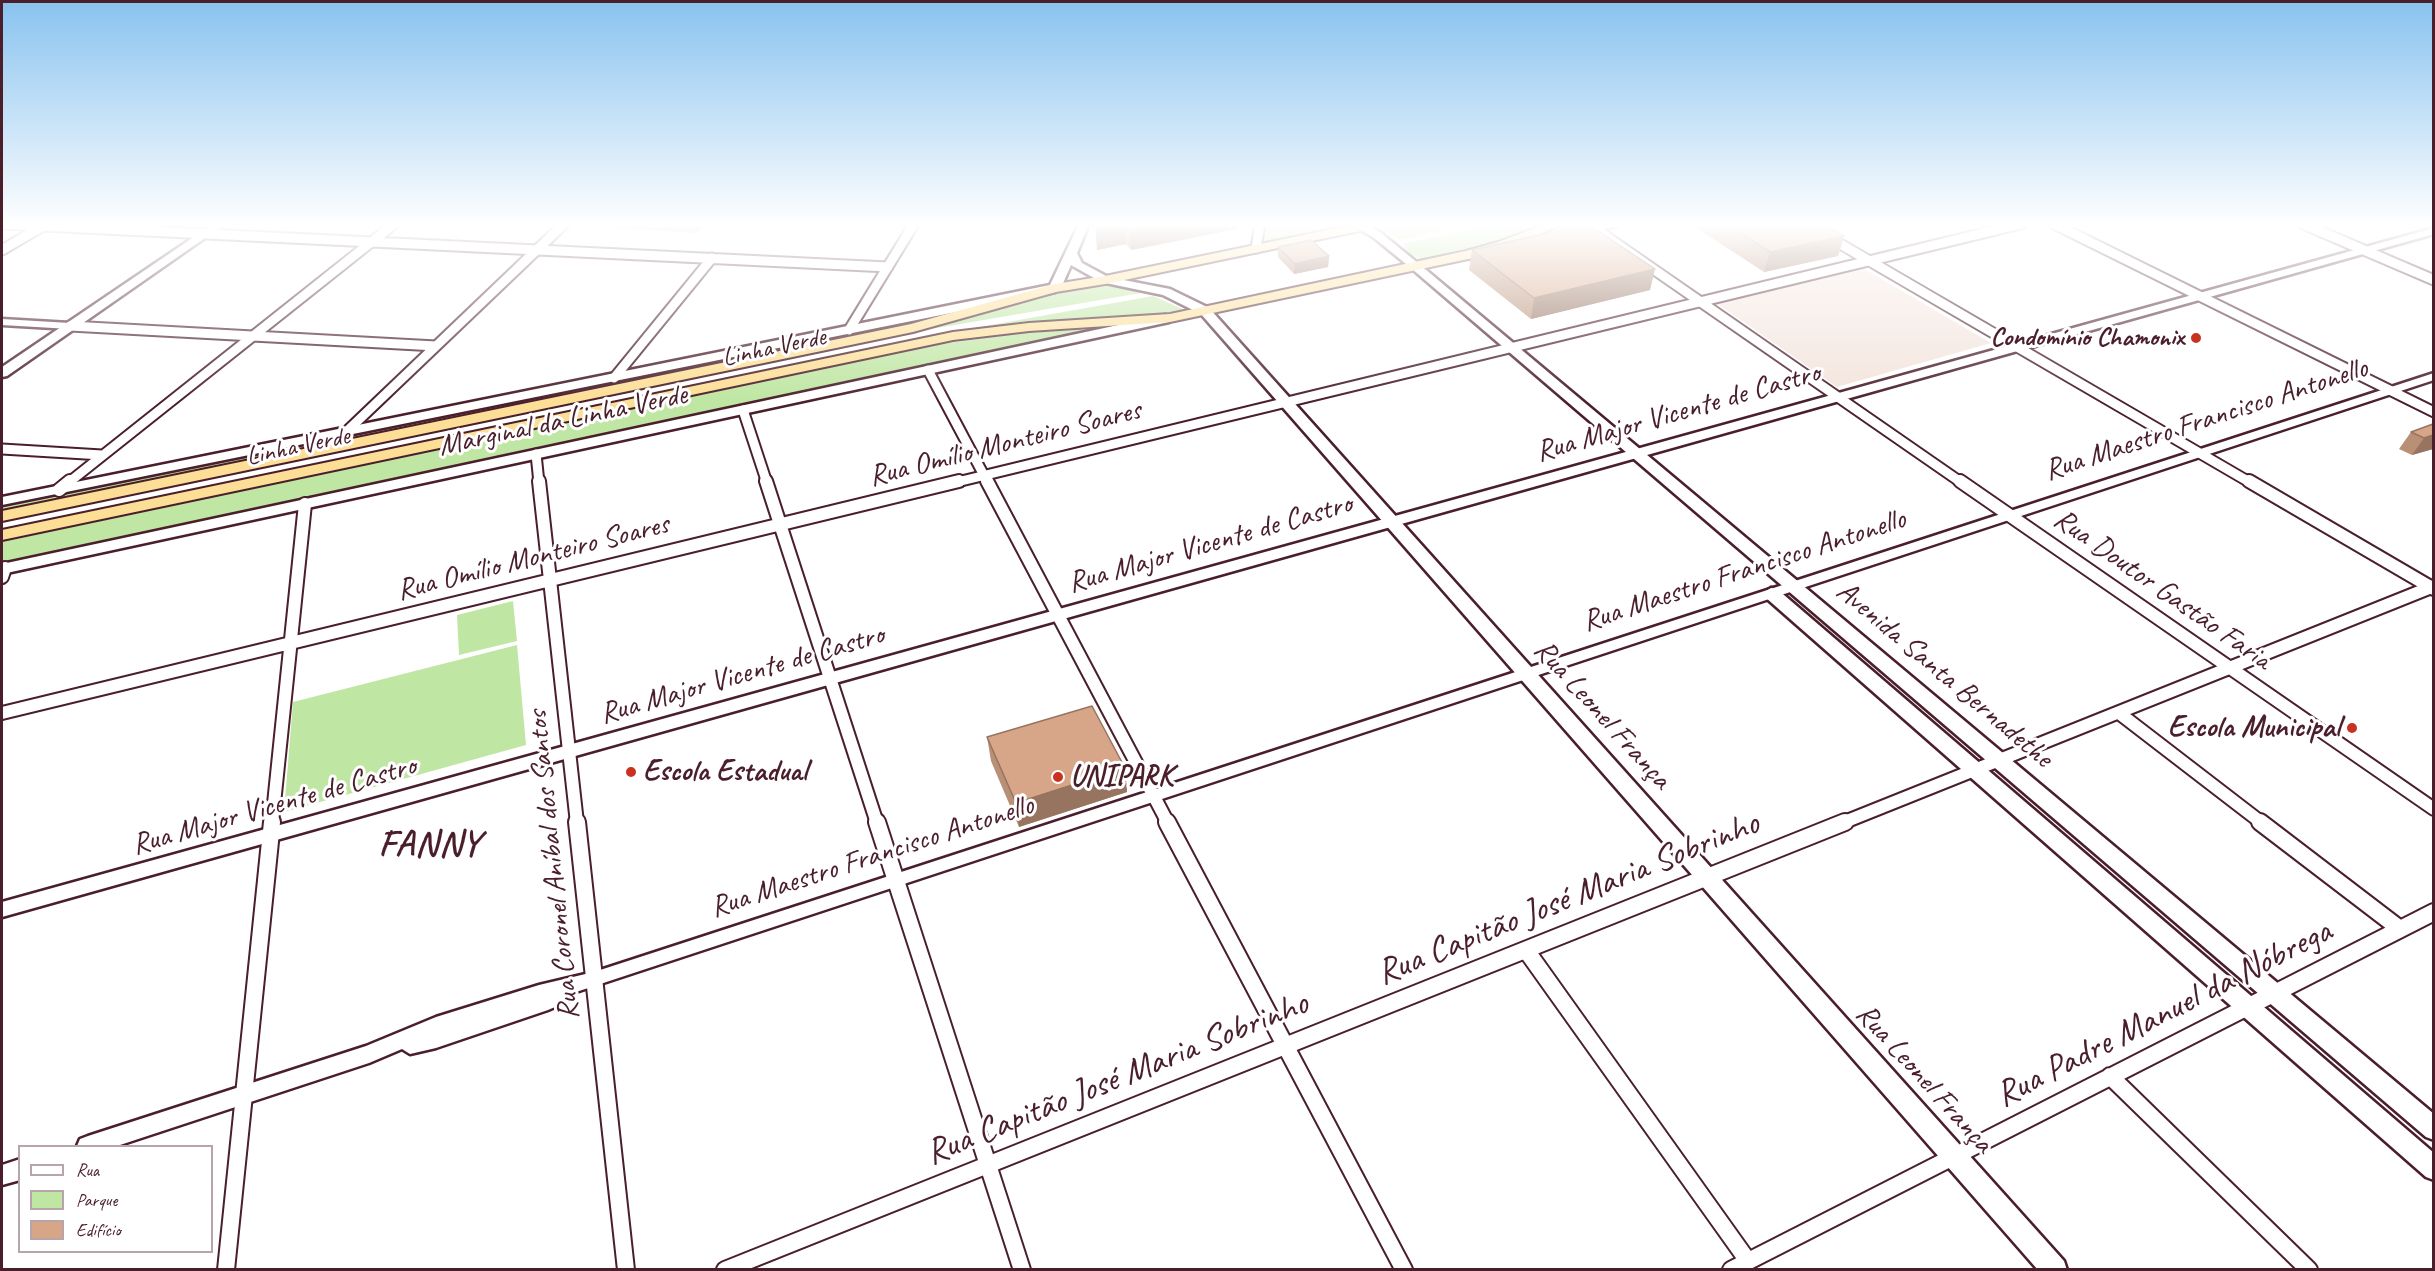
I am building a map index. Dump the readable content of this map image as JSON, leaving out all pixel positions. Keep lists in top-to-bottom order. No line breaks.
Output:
{"streets":{"highway":["Linha Verde"],"main road":["Marginal da Linha Verde","Avenida Santa Bernadethe","Rua Leonel França"],"street":["Rua Major Vicente de Castro","Rua Maestro Francisco Antonello","Rua Omílio Monteiro Soares","Rua Doutor Gastão Faria","Rua Coronel Aníbal dos Santos","Rua Capitão José Maria Sobrinho","Rua Padre Manuel da Nóbrega"]},"crossings":[["Linha Verde","Marginal da Linha Verde"],["Linha Verde","Rua Leonel França"],["Rua Major Vicente de Castro","Rua Doutor Gastão Faria"],["Rua Major Vicente de Castro","Avenida Santa Bernadethe"],["Rua Major Vicente de Castro","Rua Leonel França"],["Rua Major Vicente de Castro","Rua Coronel Aníbal dos Santos"],["Rua Maestro Francisco Antonello","Rua Doutor Gastão Faria"],["Rua Maestro Francisco Antonello","Avenida Santa Bernadethe"],["Rua Maestro Francisco Antonello","Rua Leonel França"],["Rua Maestro Francisco Antonello","Rua Coronel Aníbal dos Santos"],["Marginal da Linha Verde","Rua Coronel Aníbal dos Santos"],["Rua Omílio Monteiro Soares","Rua Doutor Gastão Faria"],["Rua Omílio Monteiro Soares","Avenida Santa Bernadethe"],["Rua Omílio Monteiro Soares","Rua Leonel França"],["Rua Omílio Monteiro Soares","Rua Coronel Aníbal dos Santos"],["Rua Doutor Gastão Faria","Rua Capitão José Maria Sobrinho"],["Avenida Santa Bernadethe","Rua Capitão José Maria Sobrinho"],["Avenida Santa Bernadethe","Rua Padre Manuel da Nóbrega"],["Rua Leonel França","Rua Capitão José Maria Sobrinho"],["Rua Leonel França","Rua Padre Manuel da Nóbrega"]],"districts":["FANNY"],"places":["Condomínio Chamonix","Escola Municipal","Escola Estadual","UNIPARK"],"legend":["Rua","Parque","Edifício"]}
